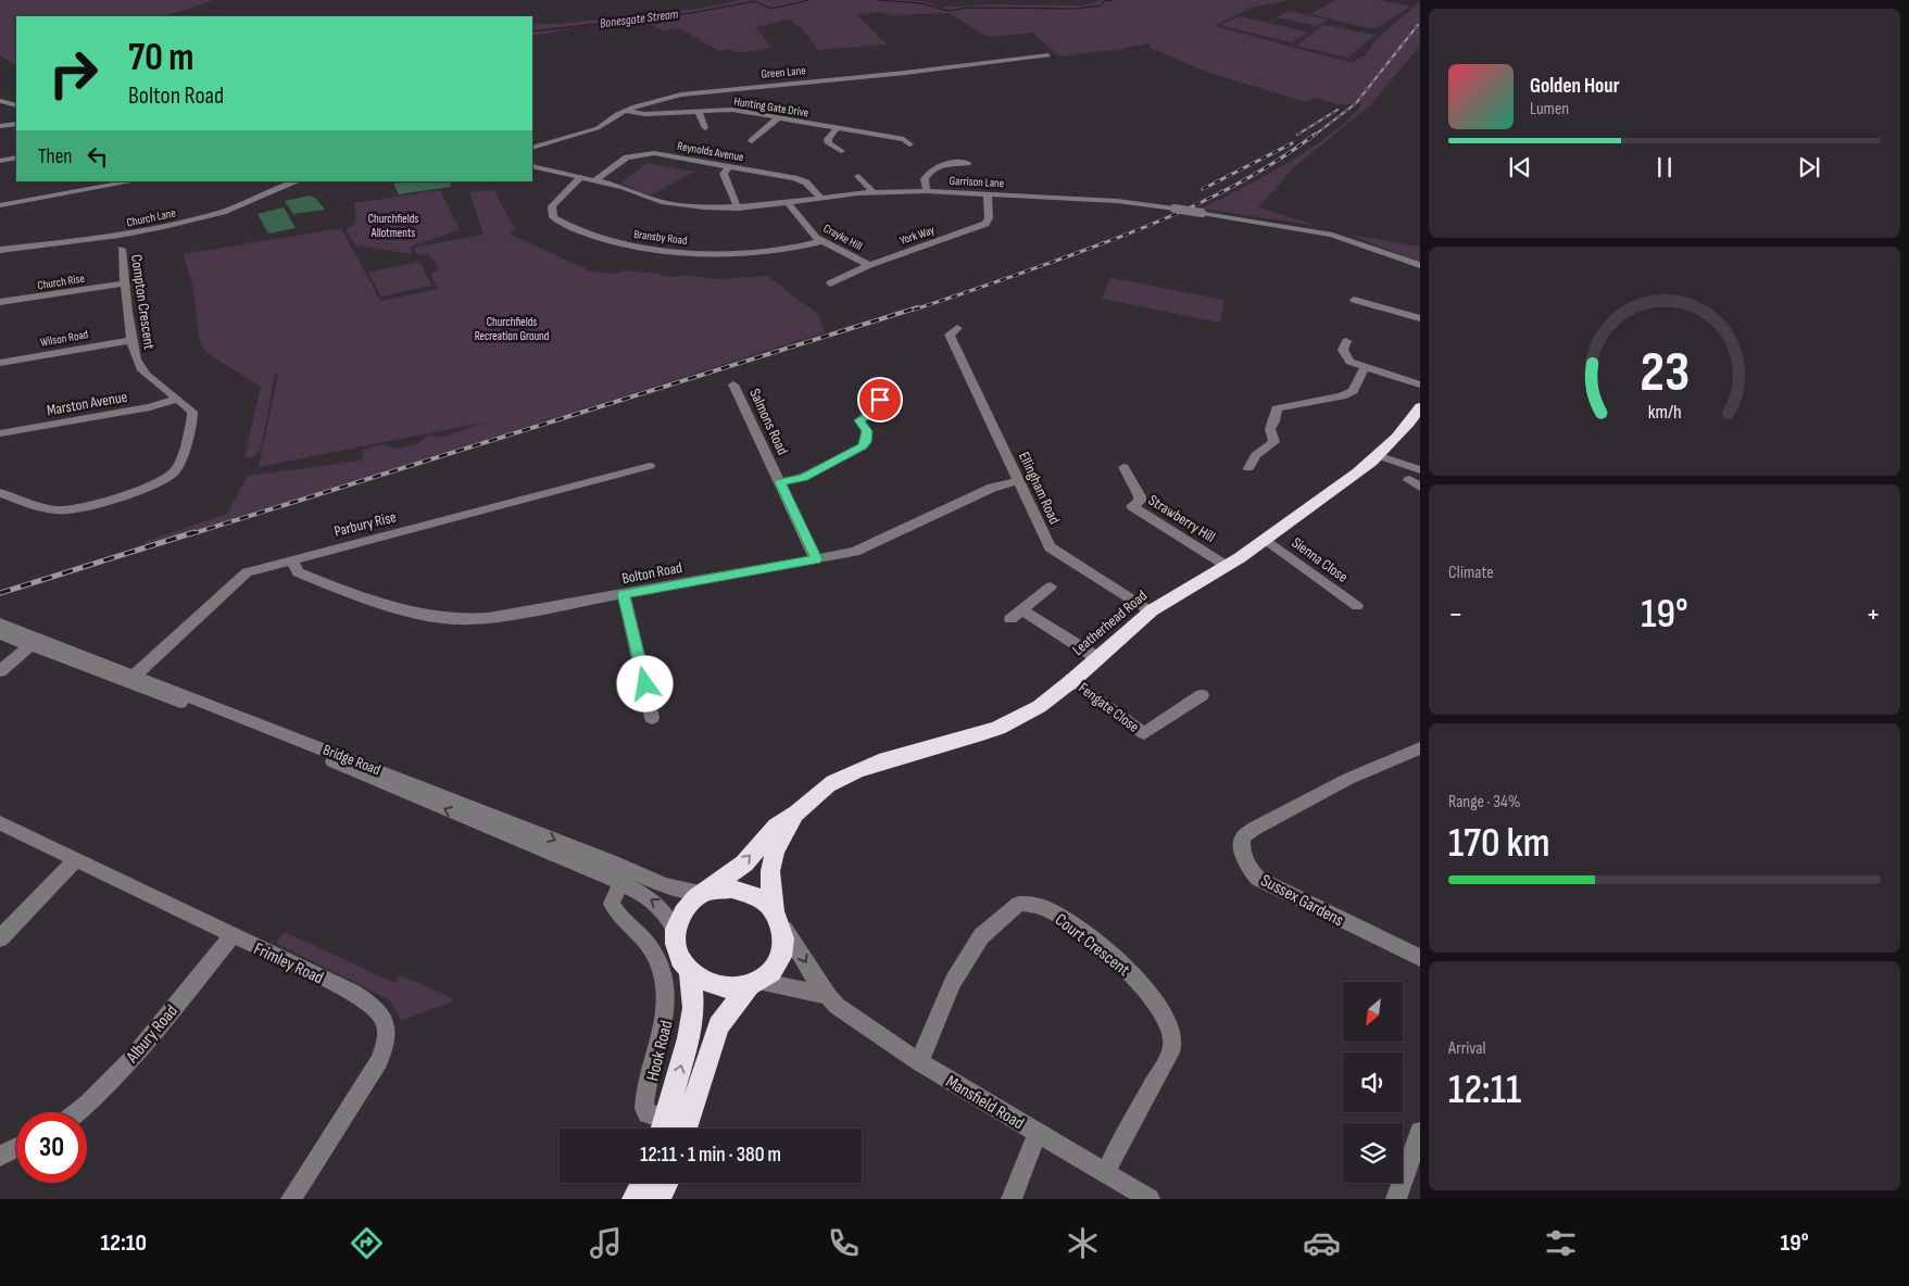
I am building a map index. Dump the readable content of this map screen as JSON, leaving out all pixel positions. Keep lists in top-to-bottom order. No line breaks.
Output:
{"streets":{"highway":["Leatherhead Road","Hook Road"],"street":["Green Lane","Hunting Gate Drive","Reynolds Avenue","Garrison Lane","Church Lane","York Way","Bransby Road","Crayke Hill","Church Rise","Compton Crescent","Wilson Road","Marston Avenue","Salmons Road","Ellingham Road","Strawberry Hill","Parbury Rise","Sienna Close","Bolton Road","Fengate Close","Bridge Road","Sussex Gardens","Court Crescent","Frimley Road","Albury Road","Mansfield Road"]},"crossings":[["Green Lane","Hunting Gate Drive"],["Reynolds Avenue","Garrison Lane"],["Garrison Lane","York Way"],["Garrison Lane","Bransby Road"],["Garrison Lane","Crayke Hill"],["York Way","Crayke Hill"],["Bransby Road","Crayke Hill"],["Church Rise","Compton Crescent"],["Compton Crescent","Wilson Road"],["Compton Crescent","Marston Avenue"],["Salmons Road","Bolton Road"],["Ellingham Road","Bolton Road"],["Ellingham Road","Leatherhead Road"],["Strawberry Hill","Leatherhead Road"],["Parbury Rise","Bolton Road"],["Parbury Rise","Bridge Road"],["Sienna Close","Leatherhead Road"],["Leatherhead Road","Fengate Close"],["Bridge Road","Hook Road"],["Bridge Road","Mansfield Road"],["Court Crescent","Mansfield Road"],["Frimley Road","Albury Road"],["Hook Road","Mansfield Road"]],"water":["Bonesgate Stream"],"parks":["Churchfields Allotments","Churchfields Recreation Ground"],"north":"bottom left","page":{"turn":["70 m","Bolton Road"],"song":["Golden Hour","Lumen"],"then":"Then","tile":["Climate",["Range · 34%","170 km"],["Arrival","12:11"]],"heat":["−","19°","+"],"limit":"30","trip":"12:11 · 1 min · 380 m","tabs":["12:10","19°"],"gauge":["23","km/h"]}}
